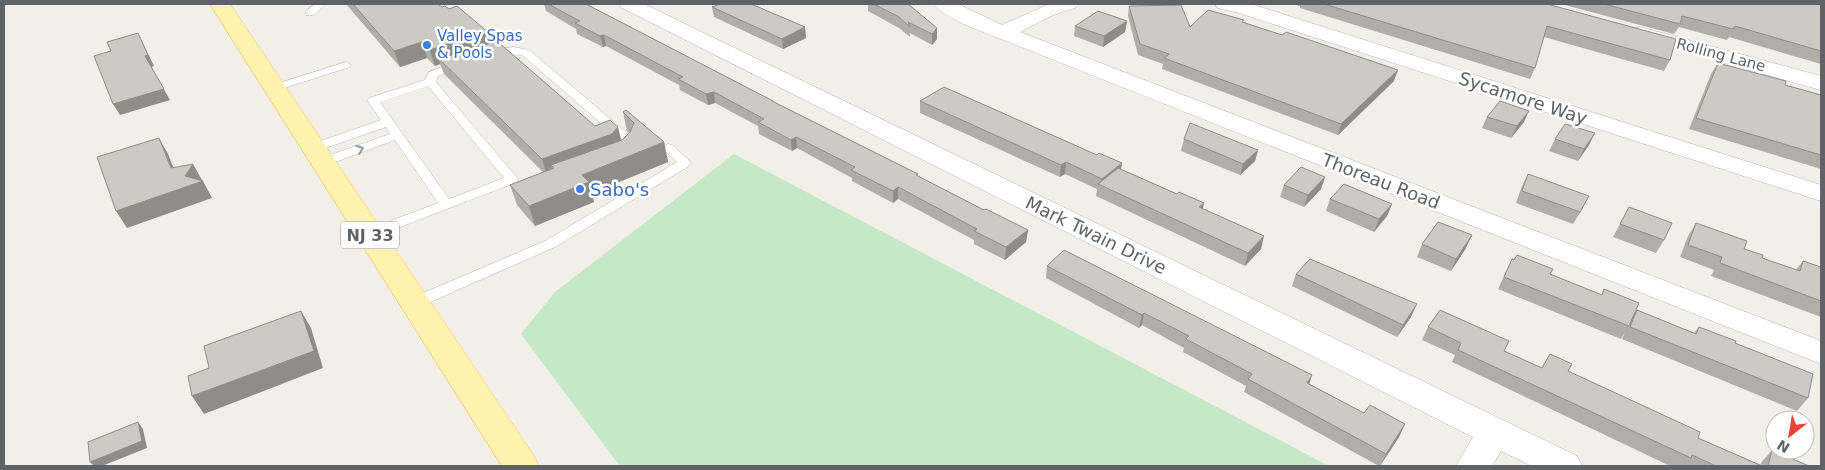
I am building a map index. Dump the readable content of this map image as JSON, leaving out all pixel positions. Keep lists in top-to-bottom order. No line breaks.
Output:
{"streets":{"main road":["NJ 33"],"street":["Rolling Lane","Sycamore Way","Thoreau Road","Mark Twain Drive"]},"places":["Valley Spas & Pools","Sabo's"],"north":"bottom left"}
